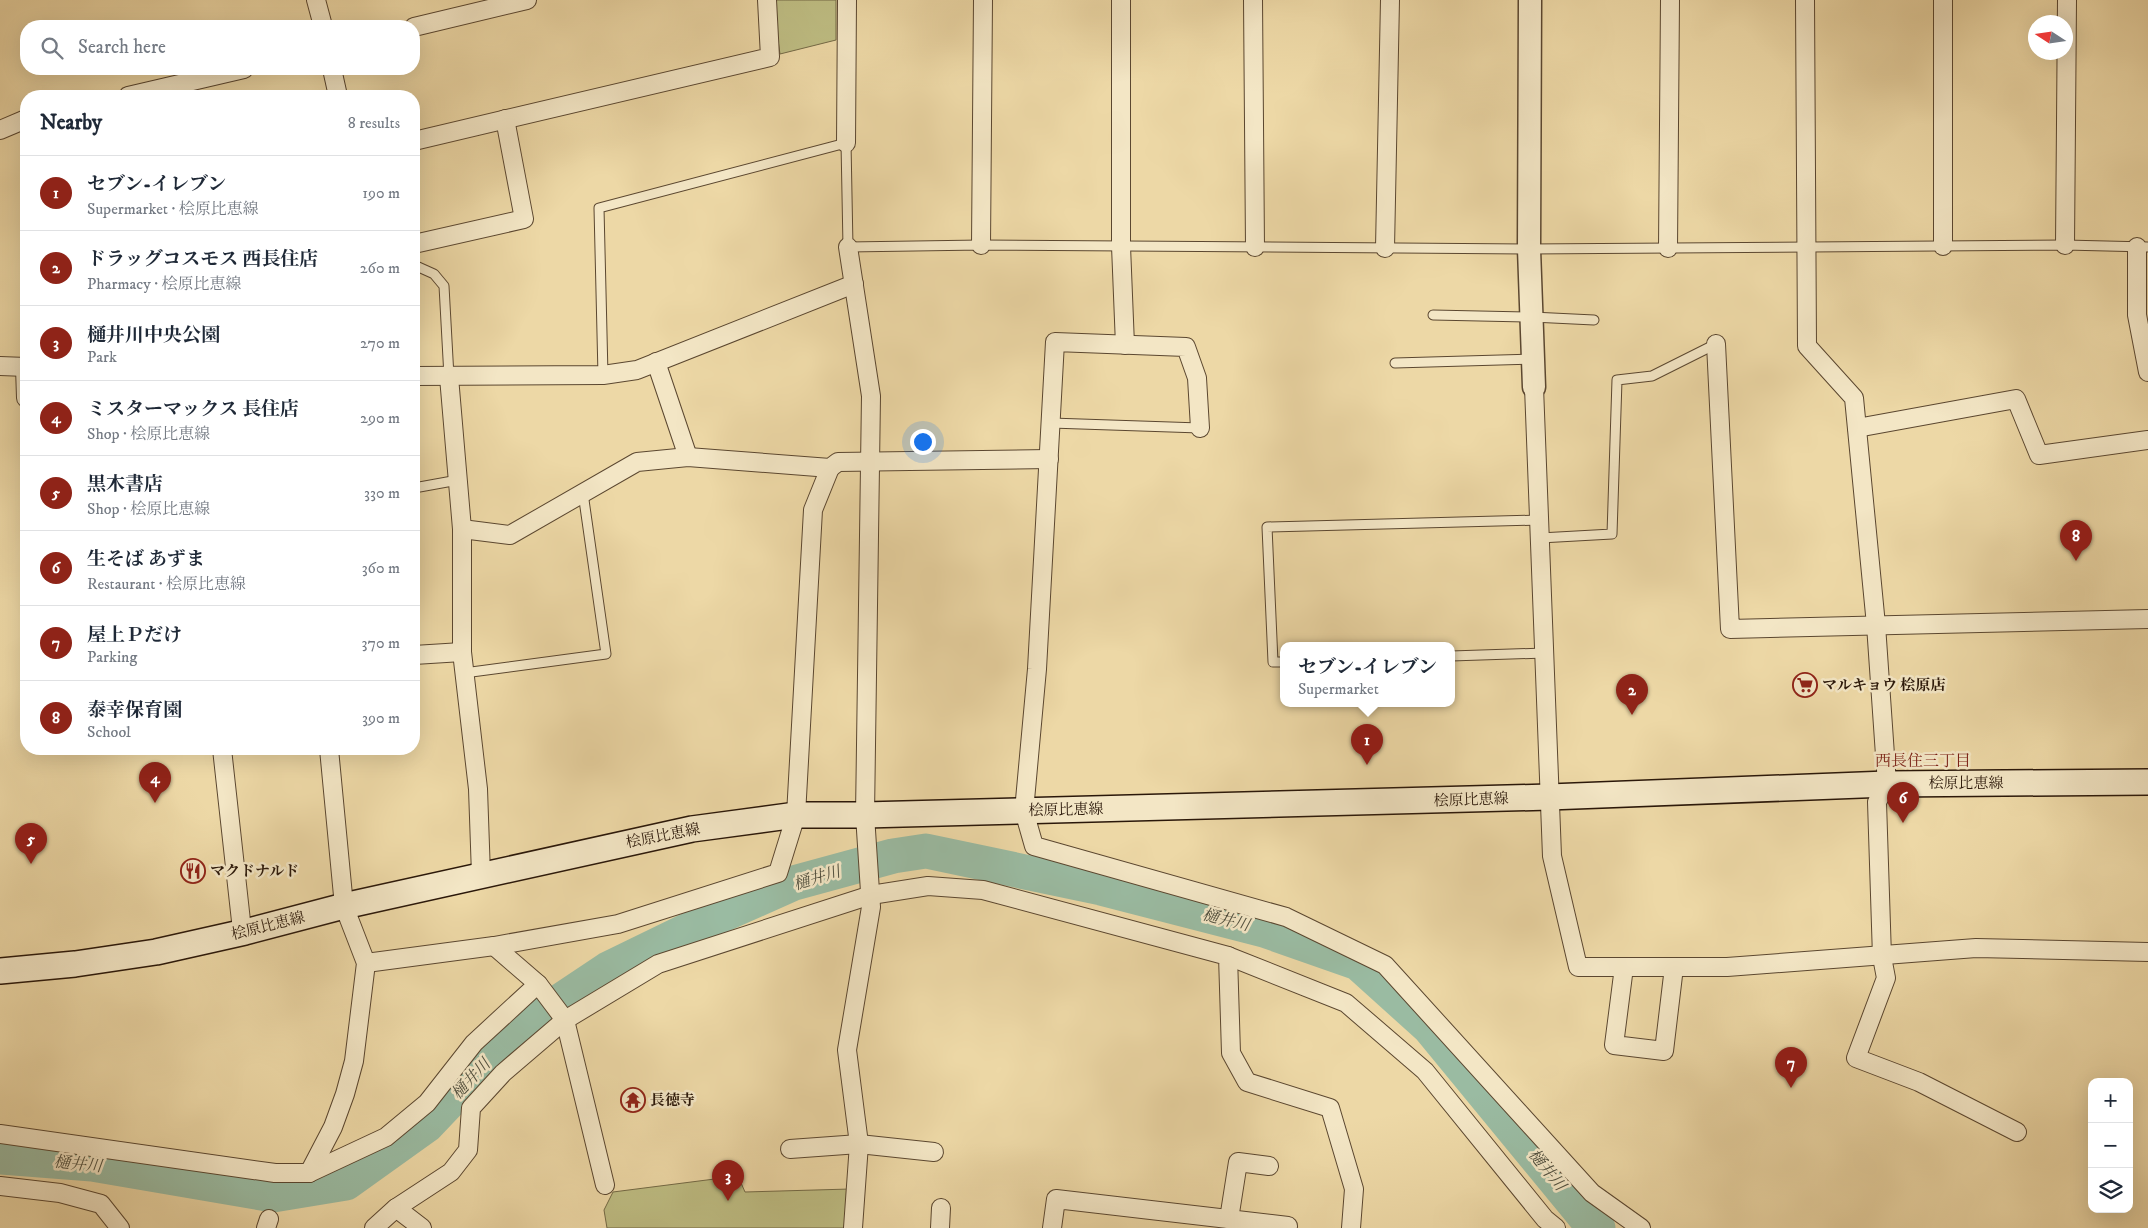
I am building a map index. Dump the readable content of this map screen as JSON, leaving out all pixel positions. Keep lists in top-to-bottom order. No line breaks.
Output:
{"streets":{"main road":["桧原比恵線"]},"districts":["西長住三丁目"],"water":["樋井川"],"places":{"supermarket":["マルキョウ 桧原店"],"restaurant":["マクドナルド"],"temple":["長徳寺"]},"north":"left","page":{"search":"Search here","heading":["Nearby","8 results"],"list":[{"mark":"1","name":"セブン-イレブン","note":"Supermarket · 桧原比恵線","value":"190 m"},{"mark":"2","name":"ドラッグコスモス 西長住店","note":"Pharmacy · 桧原比恵線","value":"260 m"},{"mark":"3","name":"樋井川中央公園","note":"Park","value":"270 m"},{"mark":"4","name":"ミスターマックス 長住店","note":"Shop · 桧原比恵線","value":"290 m"},{"mark":"5","name":"黒木書店","note":"Shop · 桧原比恵線","value":"330 m"},{"mark":"6","name":"生そば あずま","note":"Restaurant · 桧原比恵線","value":"360 m"},{"mark":"7","name":"屋上Ｐだけ","note":"Parking","value":"370 m"},{"mark":"8","name":"泰幸保育園","note":"School","value":"390 m"}],"pins":["8","2","1","4","6","5","7","3"],"popup":["セブン-イレブン","Supermarket"],"map_buttons":["+","−"]}}
